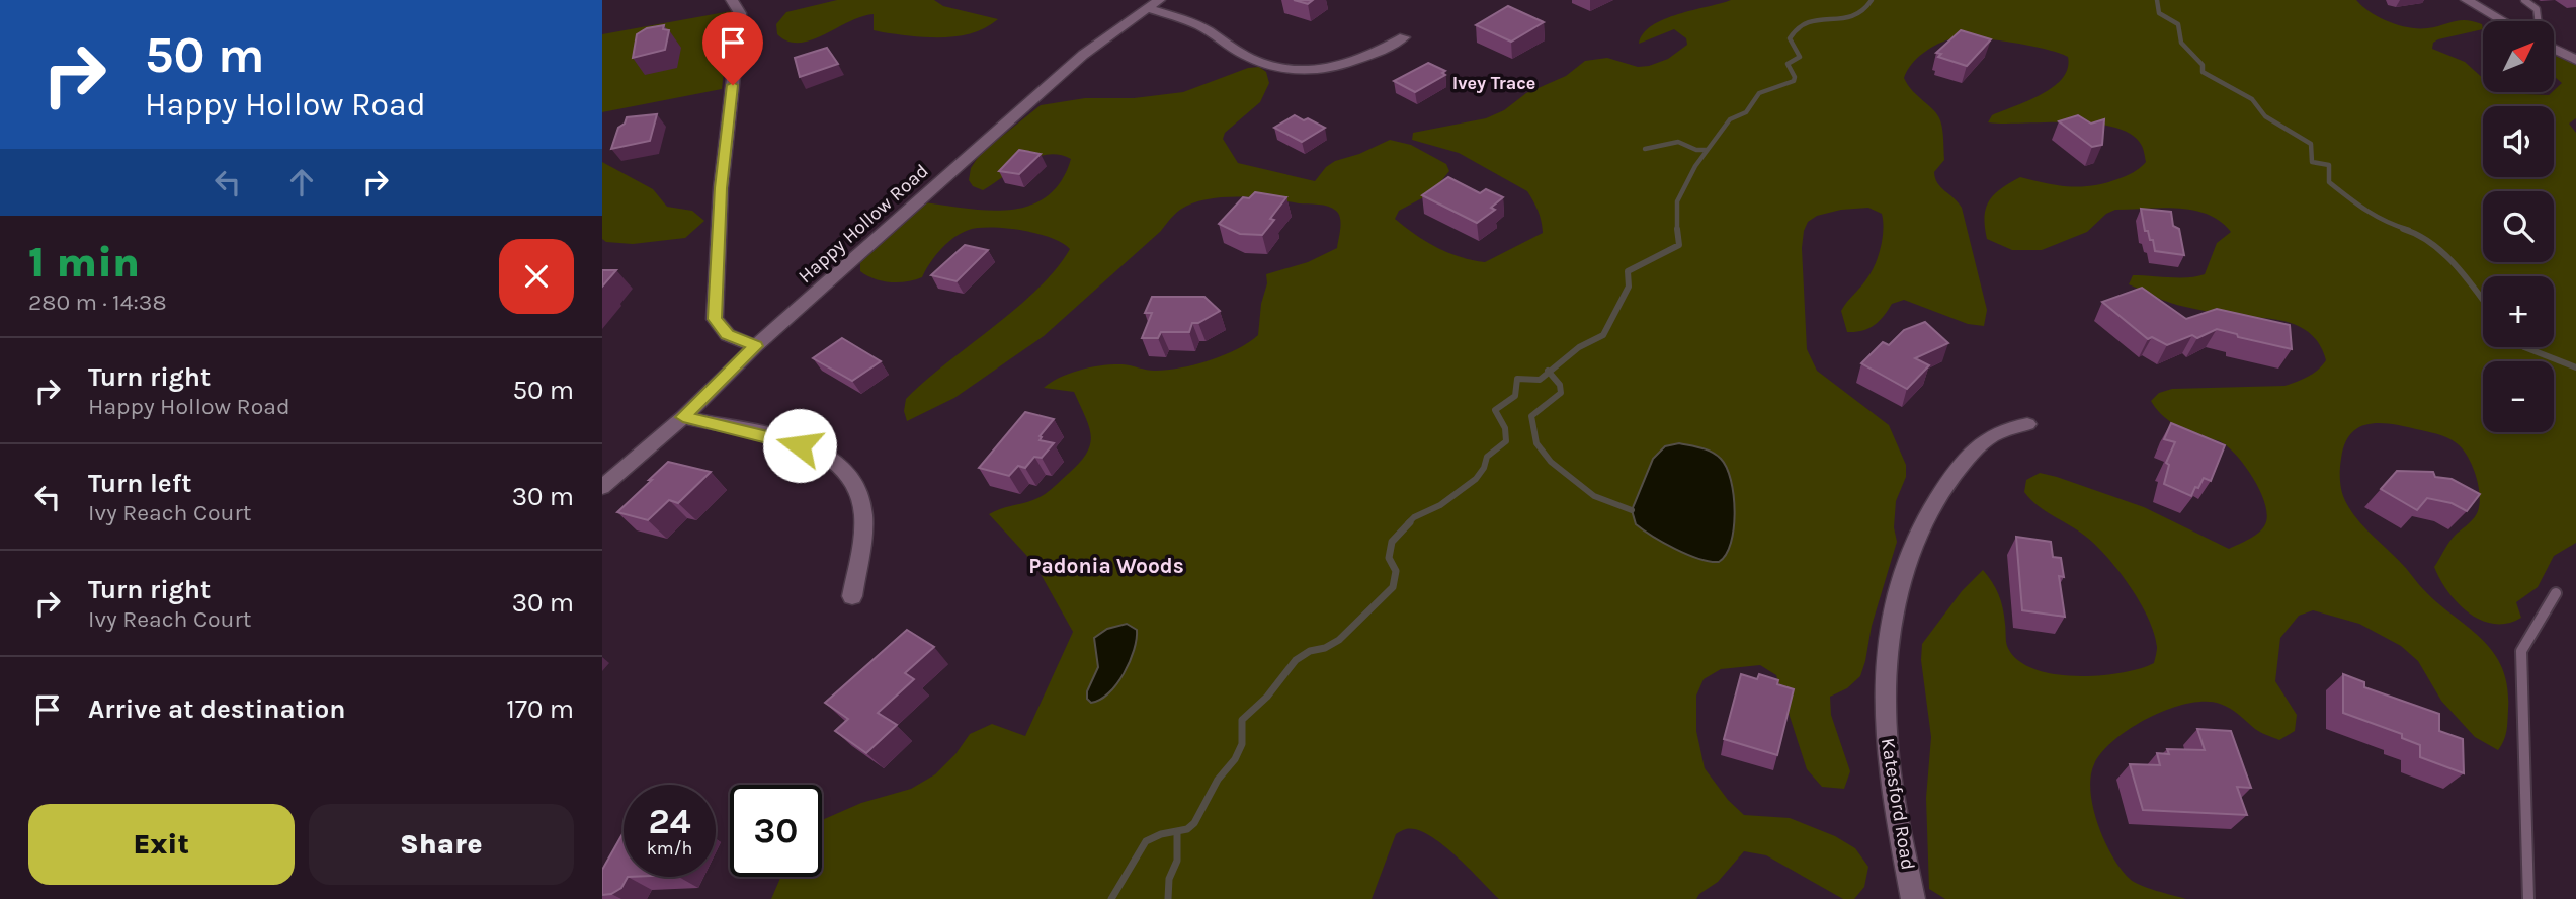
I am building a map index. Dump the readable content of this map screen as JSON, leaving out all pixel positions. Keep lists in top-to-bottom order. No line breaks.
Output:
{"streets":{"street":["Happy Hollow Road","Katesford Road"]},"districts":["Ivey Trace","Padonia Woods"],"north":"top right","page":{"turn":["50 m","Happy Hollow Road"],"map_buttons":["+","−"],"heading":["1 min","280 m · 14:38"],"list":[{"name":"Turn right","note":"Happy Hollow Road","value":"50 m"},{"name":"Turn left","note":"Ivy Reach Court","value":"30 m"},{"name":"Turn right","note":"Ivy Reach Court","value":"30 m"},{"name":"Arrive at destination","value":"170 m"}],"speed":"24 km/h","limit":"30","buttons":["Exit","Share"]}}
